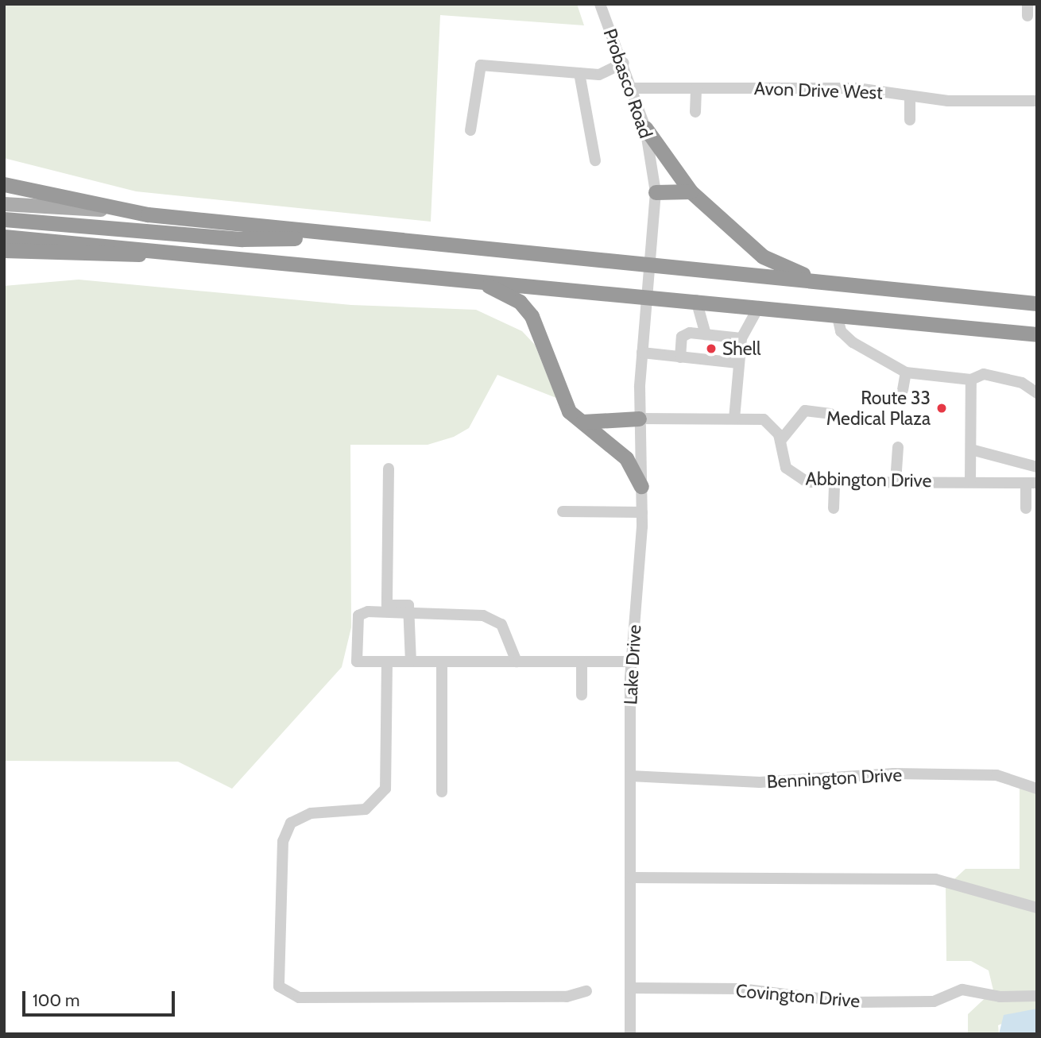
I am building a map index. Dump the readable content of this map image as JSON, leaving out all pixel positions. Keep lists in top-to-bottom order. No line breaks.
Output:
{"streets":{"street":["Probasco Road","Avon Drive West","Abbington Drive","Lake Drive","Bennington Drive","Covington Drive"]},"crossings":[["Probasco Road","Avon Drive West"],["Probasco Road","Lake Drive"],["Abbington Drive","Lake Drive"],["Lake Drive","Bennington Drive"],["Lake Drive","Covington Drive"]],"places":["Shell","Route 33 Medical Plaza"],"scale_bar":"100 m"}
